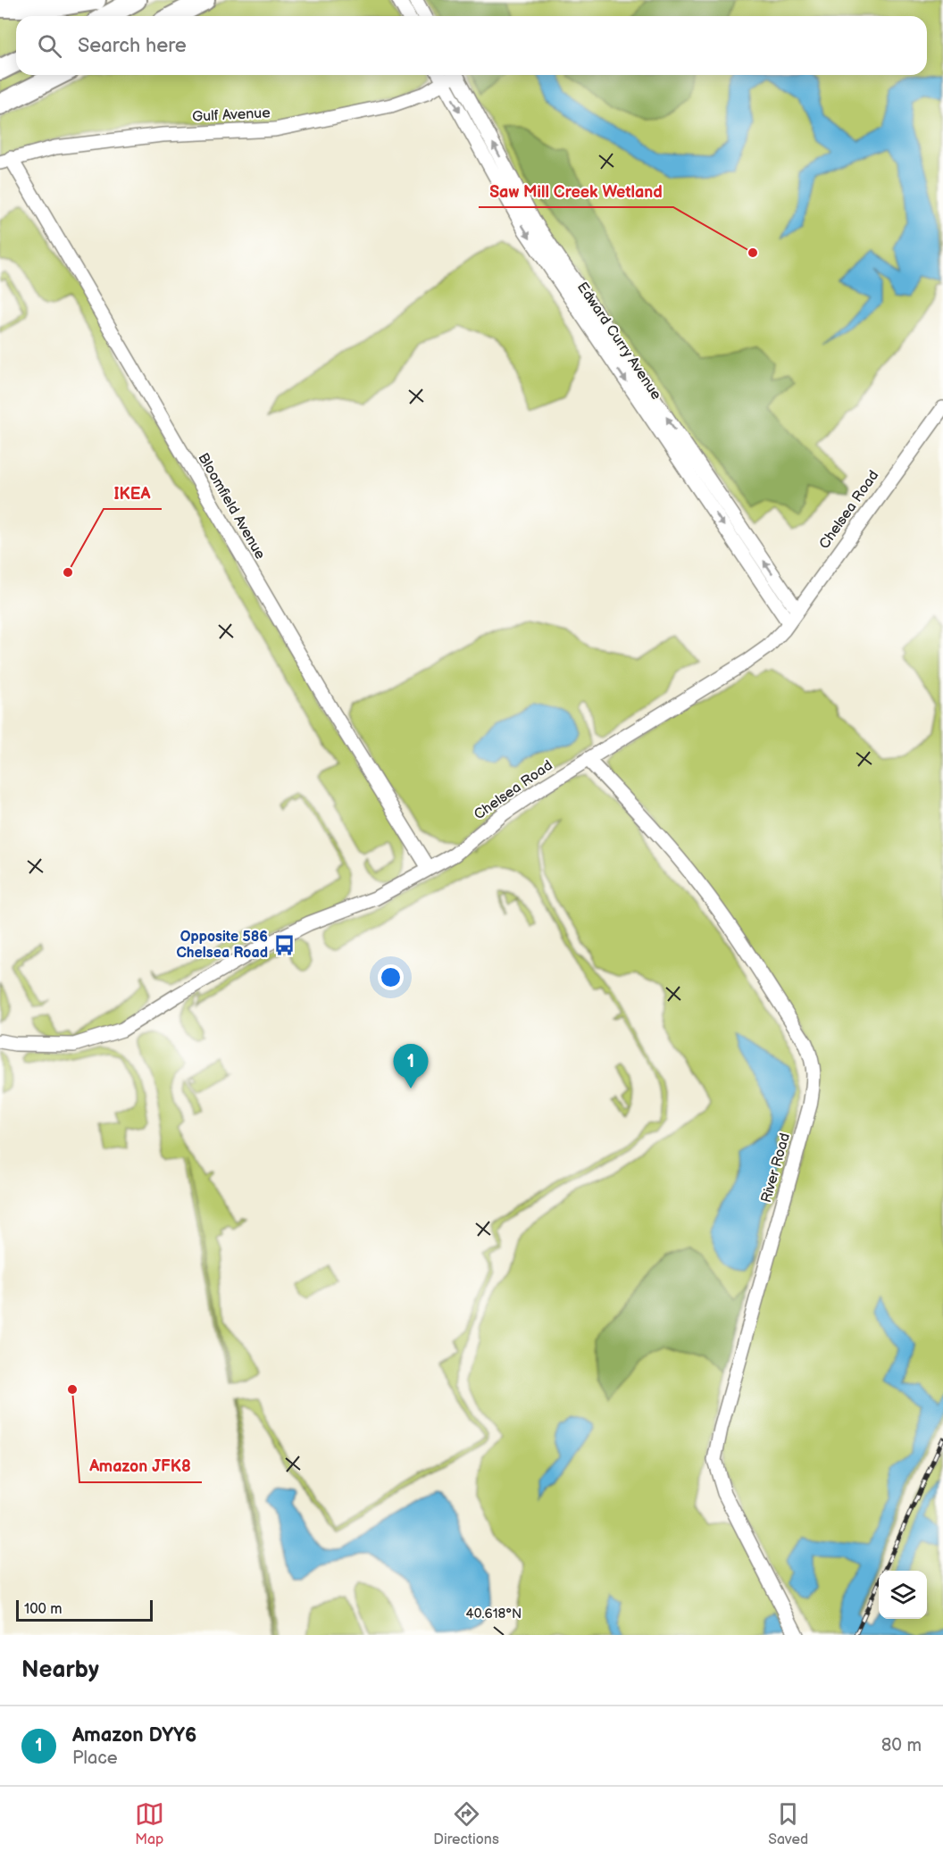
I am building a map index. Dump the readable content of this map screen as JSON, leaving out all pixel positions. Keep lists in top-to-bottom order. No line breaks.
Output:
{"streets":{"street":["Gulf Avenue","Edward Curry Avenue","Bloomfield Avenue","Chelsea Road","River Road"]},"crossings":[["Gulf Avenue","Edward Curry Avenue"],["Gulf Avenue","Bloomfield Avenue"],["Edward Curry Avenue","Chelsea Road"],["Bloomfield Avenue","Chelsea Road"],["Chelsea Road","River Road"]],"places":{"other":["Saw Mill Creek Wetland","IKEA","Amazon JFK8"],"bus stop":["Opposite 586 Chelsea Road"]},"scale_bar":"100 m","page":{"search":"Search here","pins":"1","scale":"100 m","heading":"Nearby","list":[{"mark":"1","name":"Amazon DYY6","note":"Place","value":"80 m"}],"nav":["Map","Directions","Saved"]},"coordinates":["40.618°N"]}
